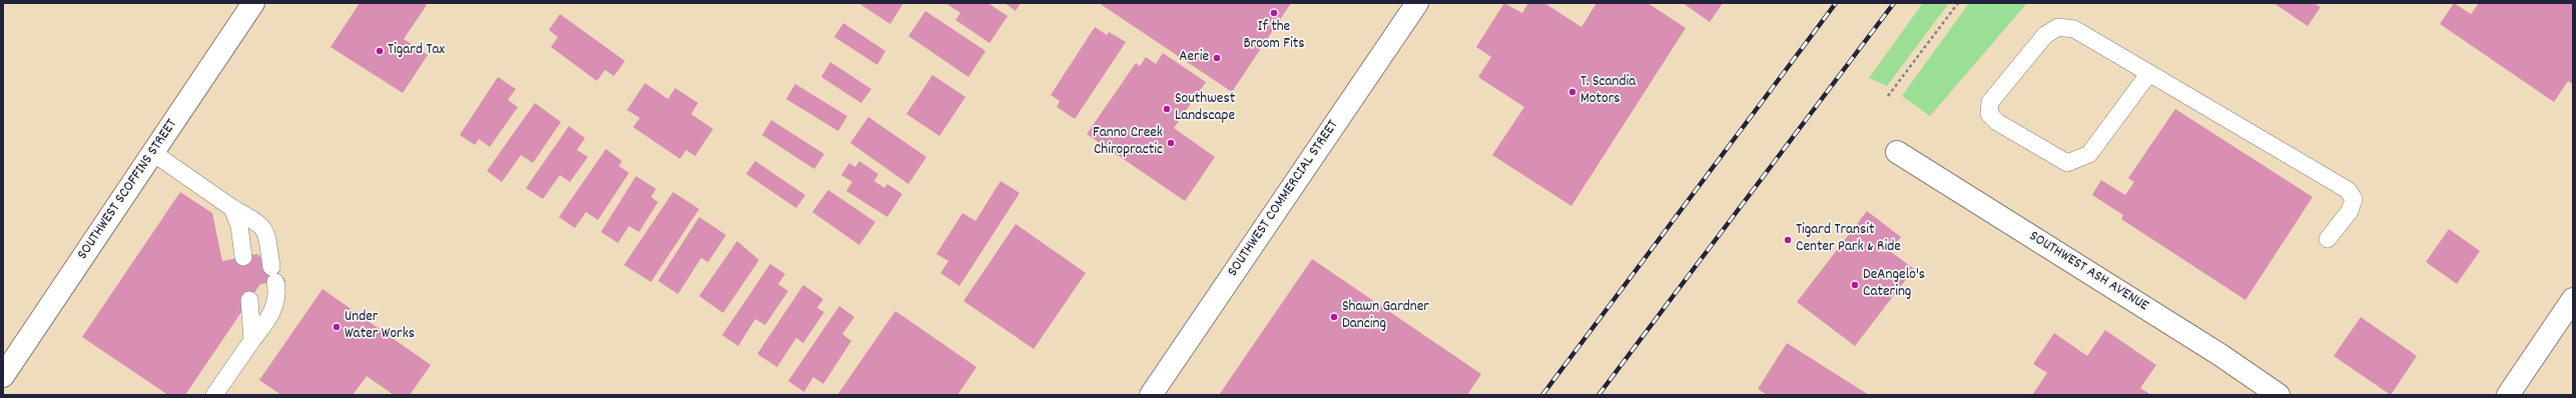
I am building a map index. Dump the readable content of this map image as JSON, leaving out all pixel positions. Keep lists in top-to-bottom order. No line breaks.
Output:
{"streets":{"street":["SOUTHWEST SCOFFINS STREET","SOUTHWEST COMMERCIAL STREET","SOUTHWEST ASH AVENUE"]},"places":["If the Broom Fits","Tigard Tax","Aerie","T. Scandia Motors","Southwest Landscape","Fanno Creek Chiropractic","Tigard Transit Center Park & Ride","DeAngelo's Catering","Shawn Gardner Dancing","Under Water Works"]}
